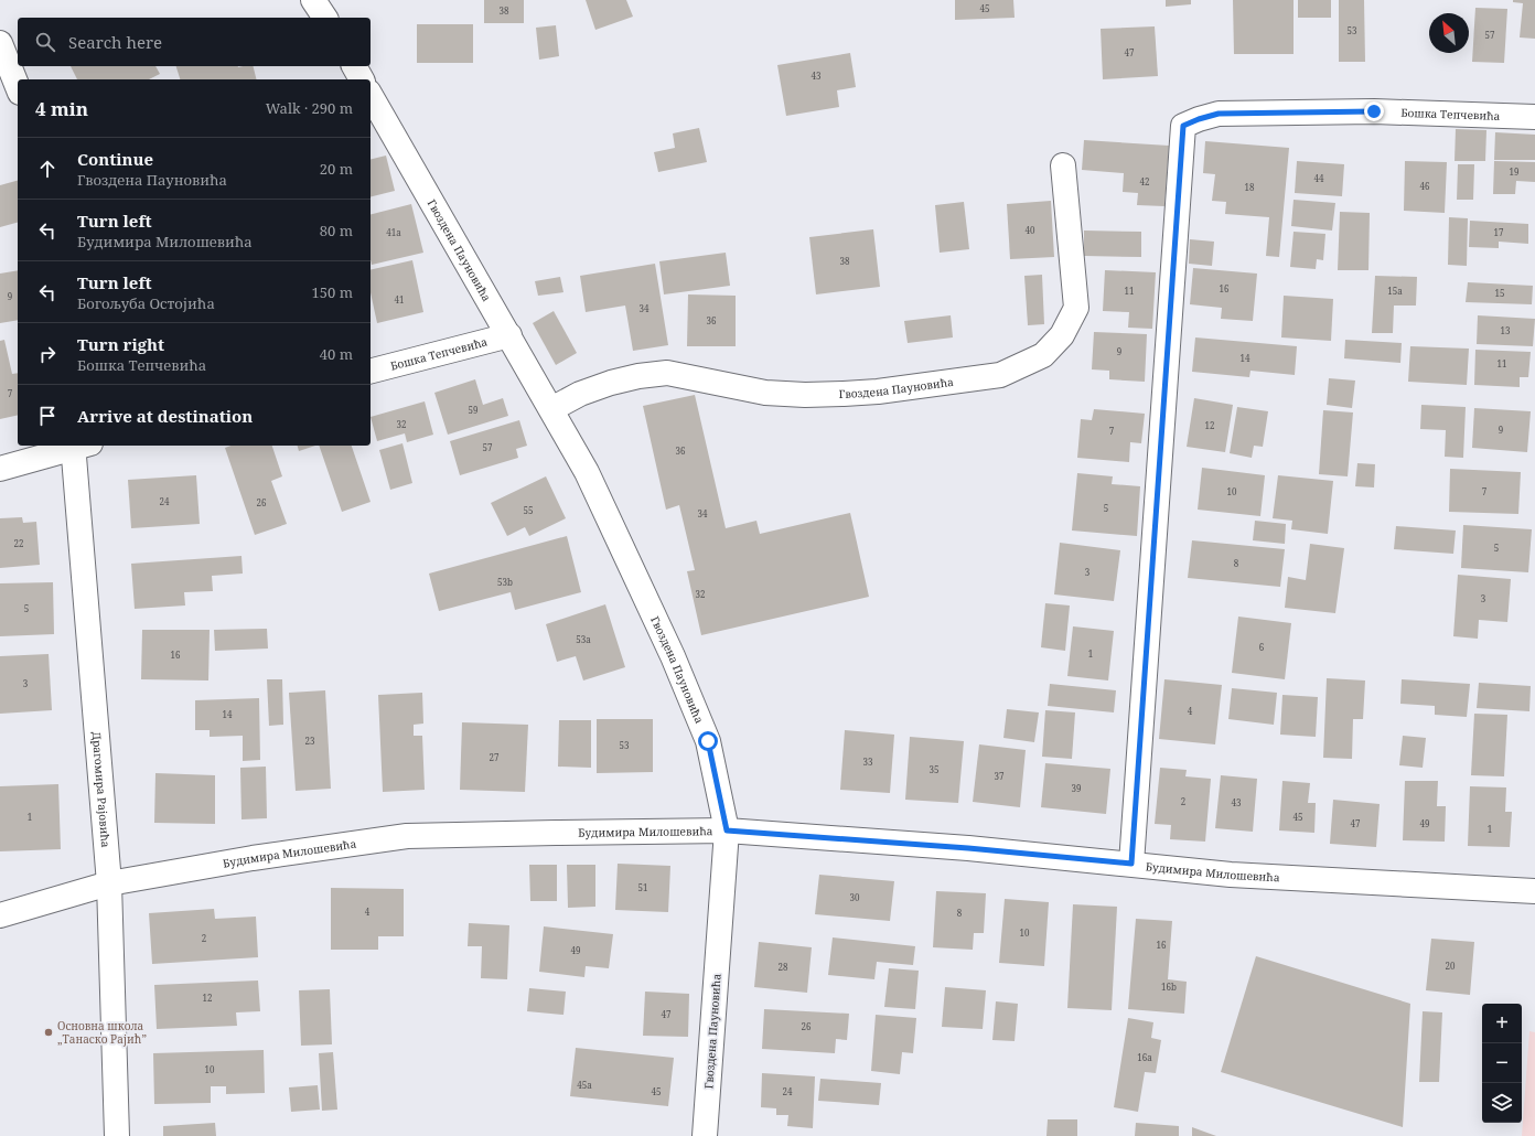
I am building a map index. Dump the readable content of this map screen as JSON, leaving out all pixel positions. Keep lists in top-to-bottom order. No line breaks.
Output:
{"streets":{"street":["Бошка Тепчевића","Гвоздена Пауновића","Драгомира Рајовића","Будимира Милошевића"]},"crossings":[["Бошка Тепчевића","Гвоздена Пауновића"],["Бошка Тепчевића","Будимира Милошевића"],["Гвоздена Пауновића","Будимира Милошевића"],["Драгомира Рајовића","Будимира Милошевића"]],"places":["Основна школа „Танаско Рајић”"],"house_numbers":["45","38","53","57","47","43","19","44","42","46","18","40","41a","17","38","16","11","15a","15","9","41","34","36","13","9","14","11","7","59","32","12","9","7","57","36","10","7","24","26","5","55","34","22","5","8","3","53b","32","3","5","53a","6","1","16","3","4","14","23","53","27","33","35","37","39","2","43","1","45","47","49","1","51","30","4","8","10","2","16","49","20","28","16b","12","47","26","16a","10","45a","45","24"],"north":"top left","page":{"search":"Search here","heading":["4 min","Walk · 290 m"],"list":[["Continue","Гвоздена Пауновића","20 m"],["Turn left","Будимира Милошевића","80 m"],["Turn left","Богољуба Остојића","150 m"],["Turn right","Бошка Тепчевића","40 m"],"Arrive at destination"],"map_buttons":["+","−"]}}
